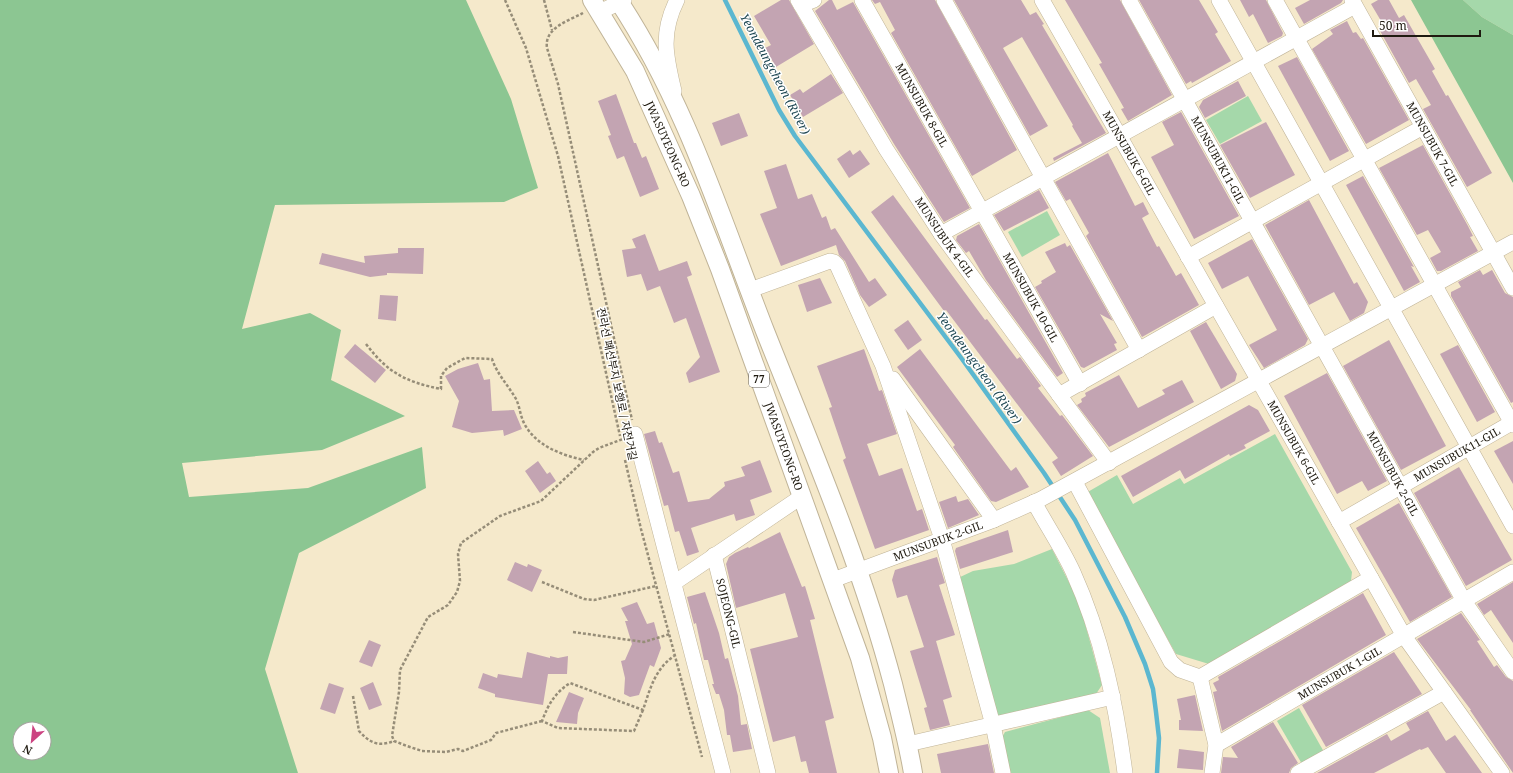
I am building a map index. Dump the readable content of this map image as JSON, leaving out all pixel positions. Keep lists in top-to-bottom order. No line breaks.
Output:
{"streets":{"main road":["JWASUYEONG-RO","77"],"street":["MUNSUBUK 8-GIL","MUNSUBUK 7-GIL","MUNSUBUK 6-GIL","MUNSUBUK11-GIL","MUNSUBUK 4-GIL","MUNSUBUK 10-GIL","MUNSUBUK 2-GIL","SOJEONG-GIL","MUNSUBUK 1-GIL"],"path":["전라선 폐선부지 보행로 / 자전거길"]},"crossings":[["MUNSUBUK 8-GIL","MUNSUBUK 10-GIL"],["JWASUYEONG-RO","MUNSUBUK 2-GIL"],["MUNSUBUK 6-GIL","MUNSUBUK11-GIL"],["MUNSUBUK 6-GIL","MUNSUBUK 1-GIL"],["MUNSUBUK11-GIL","MUNSUBUK 2-GIL"],["MUNSUBUK 2-GIL","MUNSUBUK 1-GIL"]],"water":["Yeondeungcheon (River)"],"scale_bar":"50 m","north":"bottom left"}
